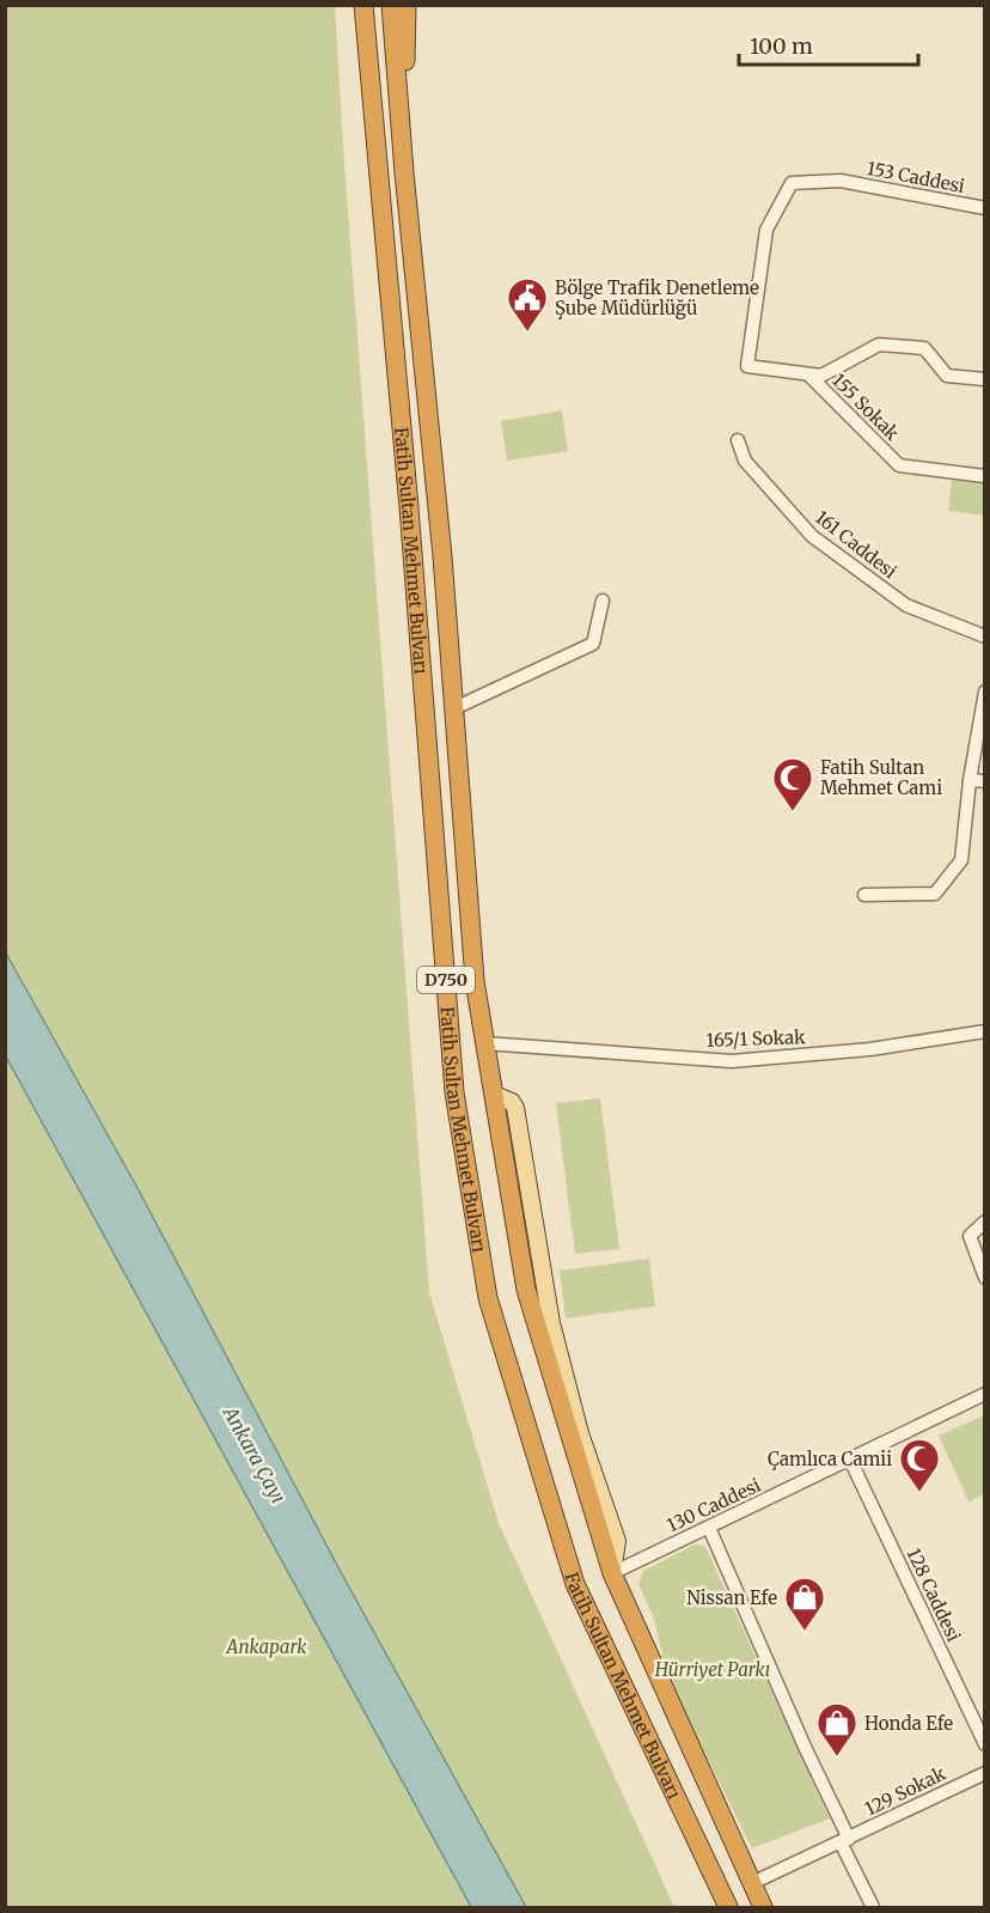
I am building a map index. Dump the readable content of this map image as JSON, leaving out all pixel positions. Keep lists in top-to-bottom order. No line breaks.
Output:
{"streets":{"highway":["Fatih Sultan Mehmet Bulvarı","D750"],"street":["153 Caddesi","155 Sokak","161 Caddesi","165/1 Sokak","130 Caddesi","128 Caddesi","129 Sokak"]},"crossings":[["153 Caddesi","155 Sokak"],["Fatih Sultan Mehmet Bulvarı","165/1 Sokak"],["Fatih Sultan Mehmet Bulvarı","130 Caddesi"],["Fatih Sultan Mehmet Bulvarı","129 Sokak"],["130 Caddesi","128 Caddesi"]],"water":["Ankara Çayı"],"parks":["Ankapark","Hürriyet Parkı"],"places":{"public building":["Bölge Trafik Denetleme Şube Müdürlüğü"],"mosque":["Fatih Sultan Mehmet Cami","Çamlıca Camii"],"shop":["Nissan Efe","Honda Efe"]},"scale_bar":"100 m"}
